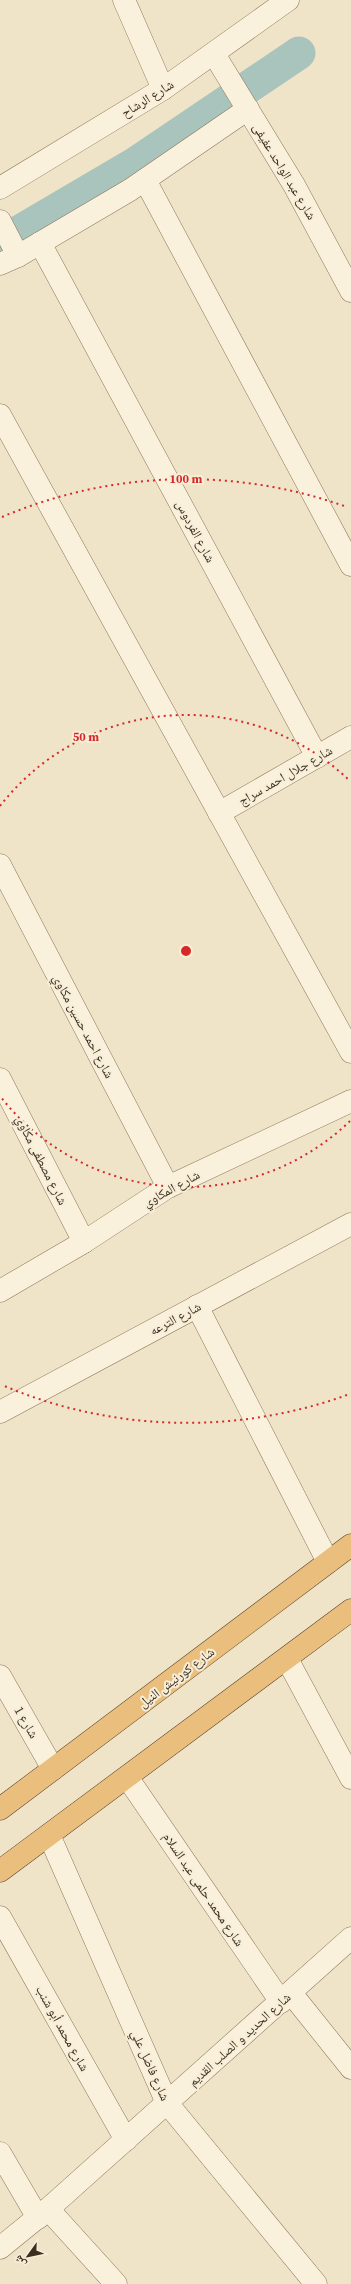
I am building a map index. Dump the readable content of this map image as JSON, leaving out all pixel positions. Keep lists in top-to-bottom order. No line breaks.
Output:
{"streets":{"highway":["شارع كورنيش النيل"],"street":["شارع الرشاح","شارع عبد الواحد عفيفى","شارع الفردوس","شارع جلال احمد سراج","شارع احمد حسين مكاوي","شارع مصطفى مكاوي","شارع المكاوي","شارع الترعه","شارع 1","شارع محمد حلمى عبد السلام","شارع محمد أبو شنب","شارع الحديد و الصلب القديم","شارع فاضل علي"]},"crossings":[["شارع الرشاح","شارع عبد الواحد عفيفى"],["شارع الفردوس","شارع جلال احمد سراج"],["شارع احمد حسين مكاوي","شارع المكاوي"],["شارع مصطفى مكاوي","شارع المكاوي"],["شارع كورنيش النيل","شارع 1"],["شارع محمد حلمى عبد السلام","شارع الحديد و الصلب القديم"],["شارع محمد أبو شنب","شارع الحديد و الصلب القديم"],["شارع الحديد و الصلب القديم","شارع فاضل علي"]],"north":"bottom left","rings":["100 m","50 m"]}
